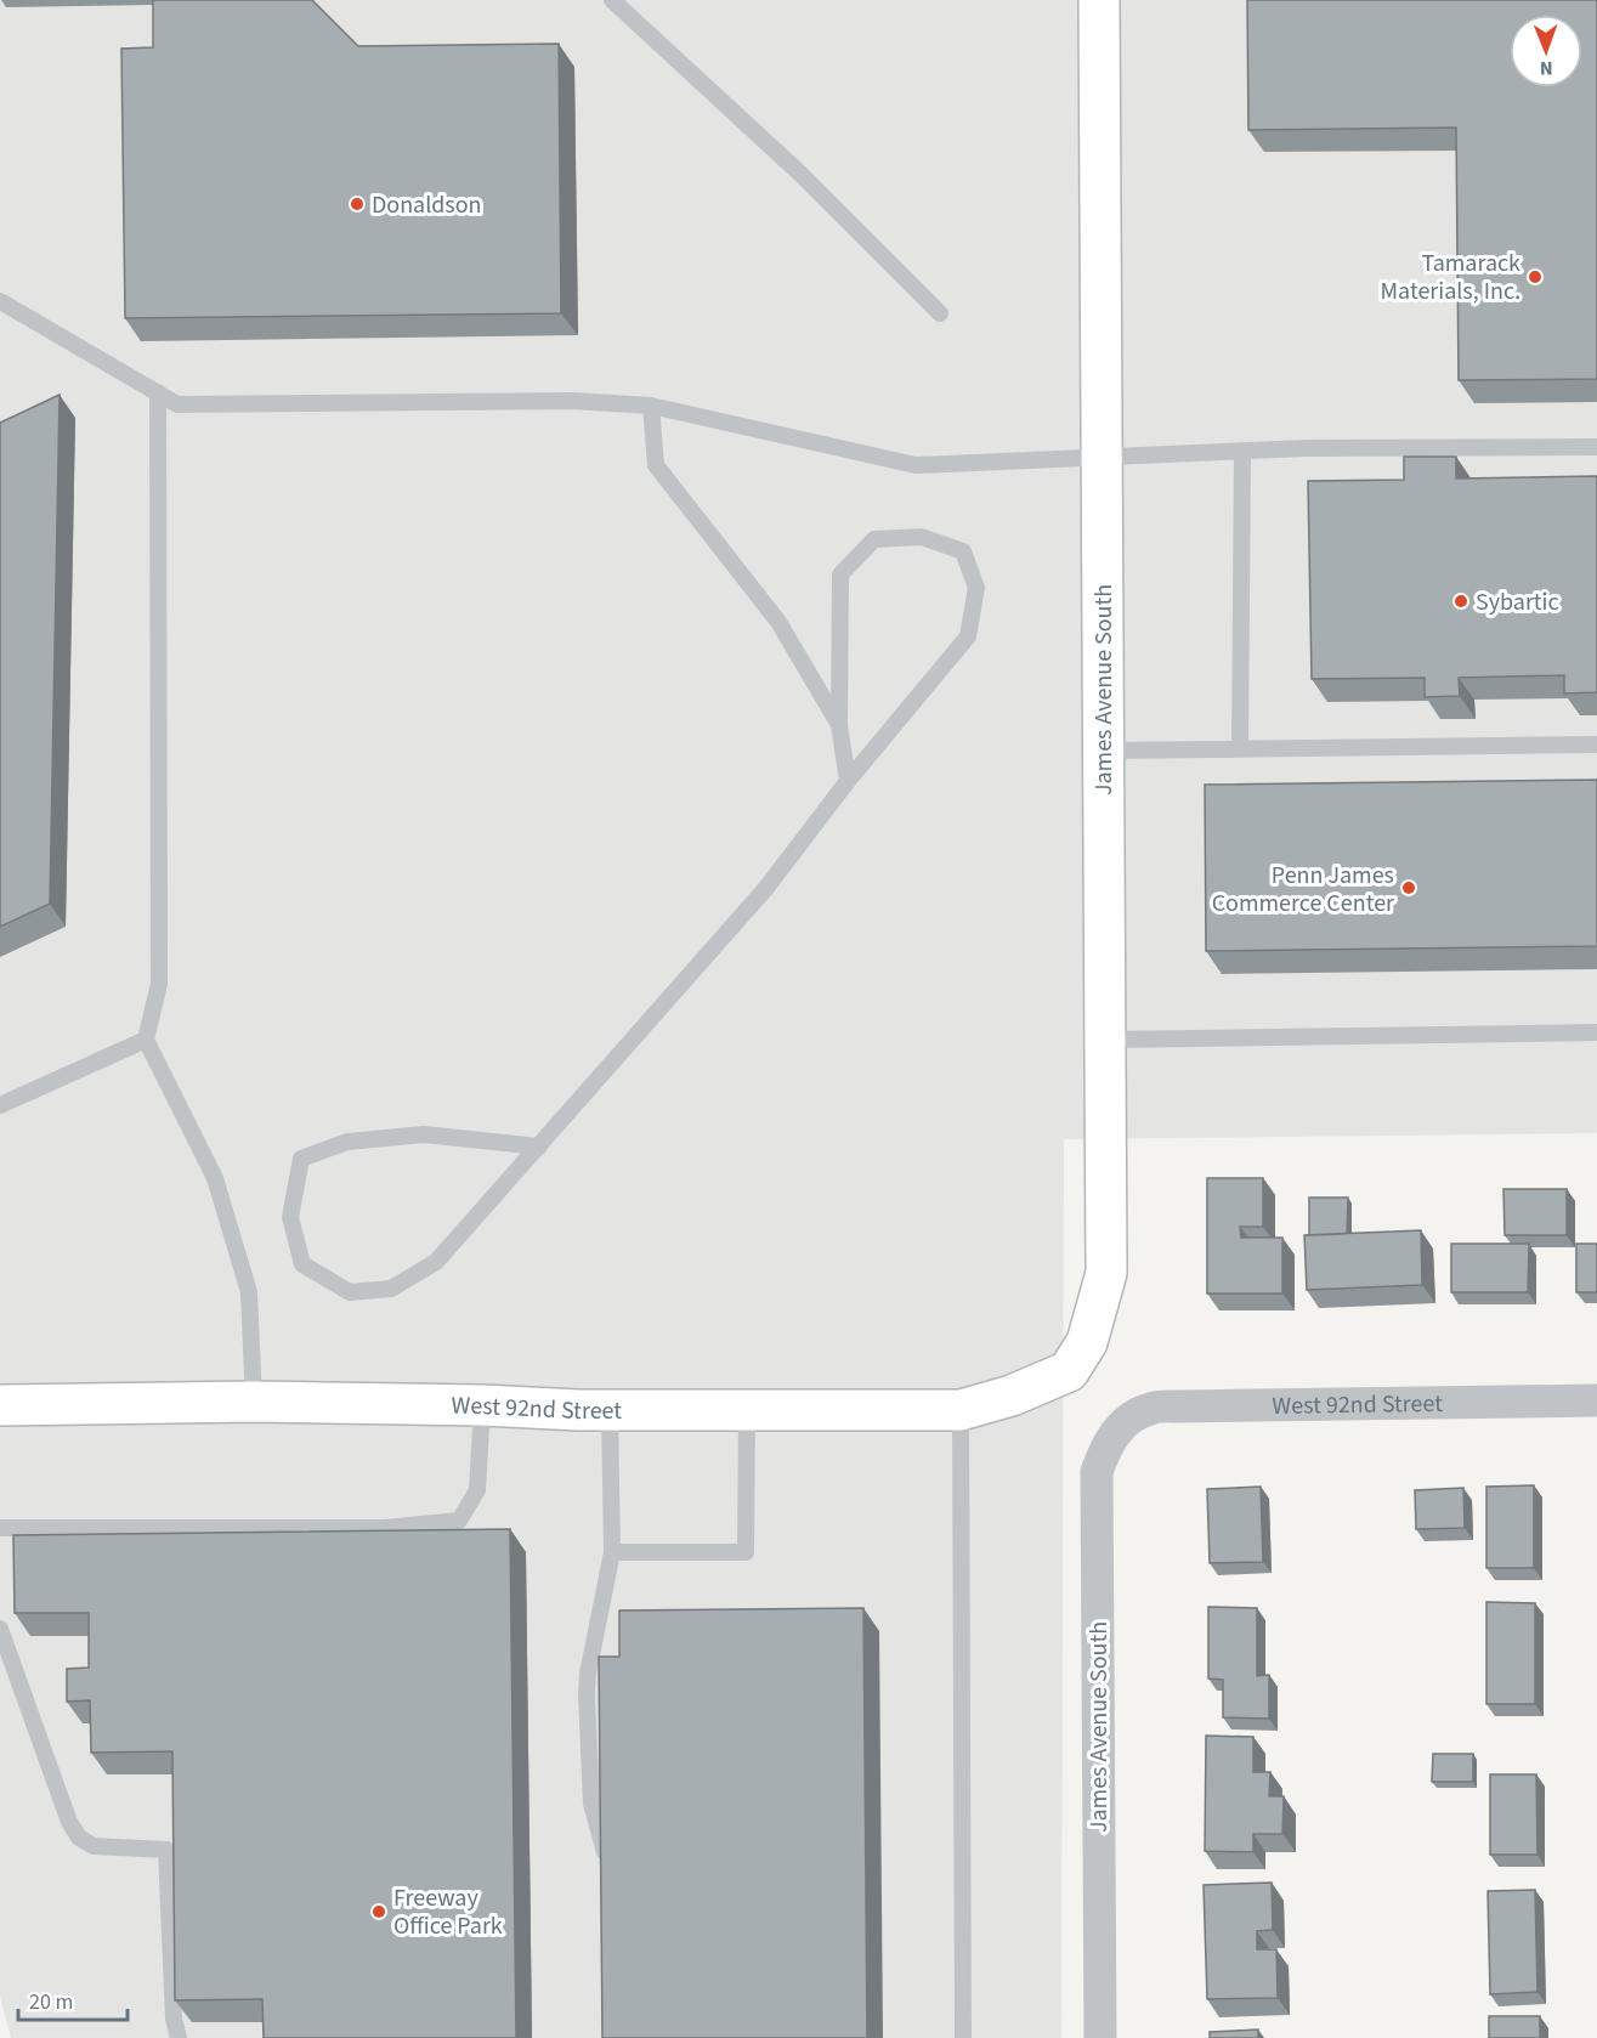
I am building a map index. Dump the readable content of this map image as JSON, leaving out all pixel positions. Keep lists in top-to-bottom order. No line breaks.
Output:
{"streets":{"street":["James Avenue South","West 92nd Street"]},"crossings":[["James Avenue South","West 92nd Street"]],"places":["Donaldson","Tamarack Materials, Inc.","Sybartic","Penn James Commerce Center","Freeway Office Park"],"scale_bar":"20 m","north":"bottom"}
